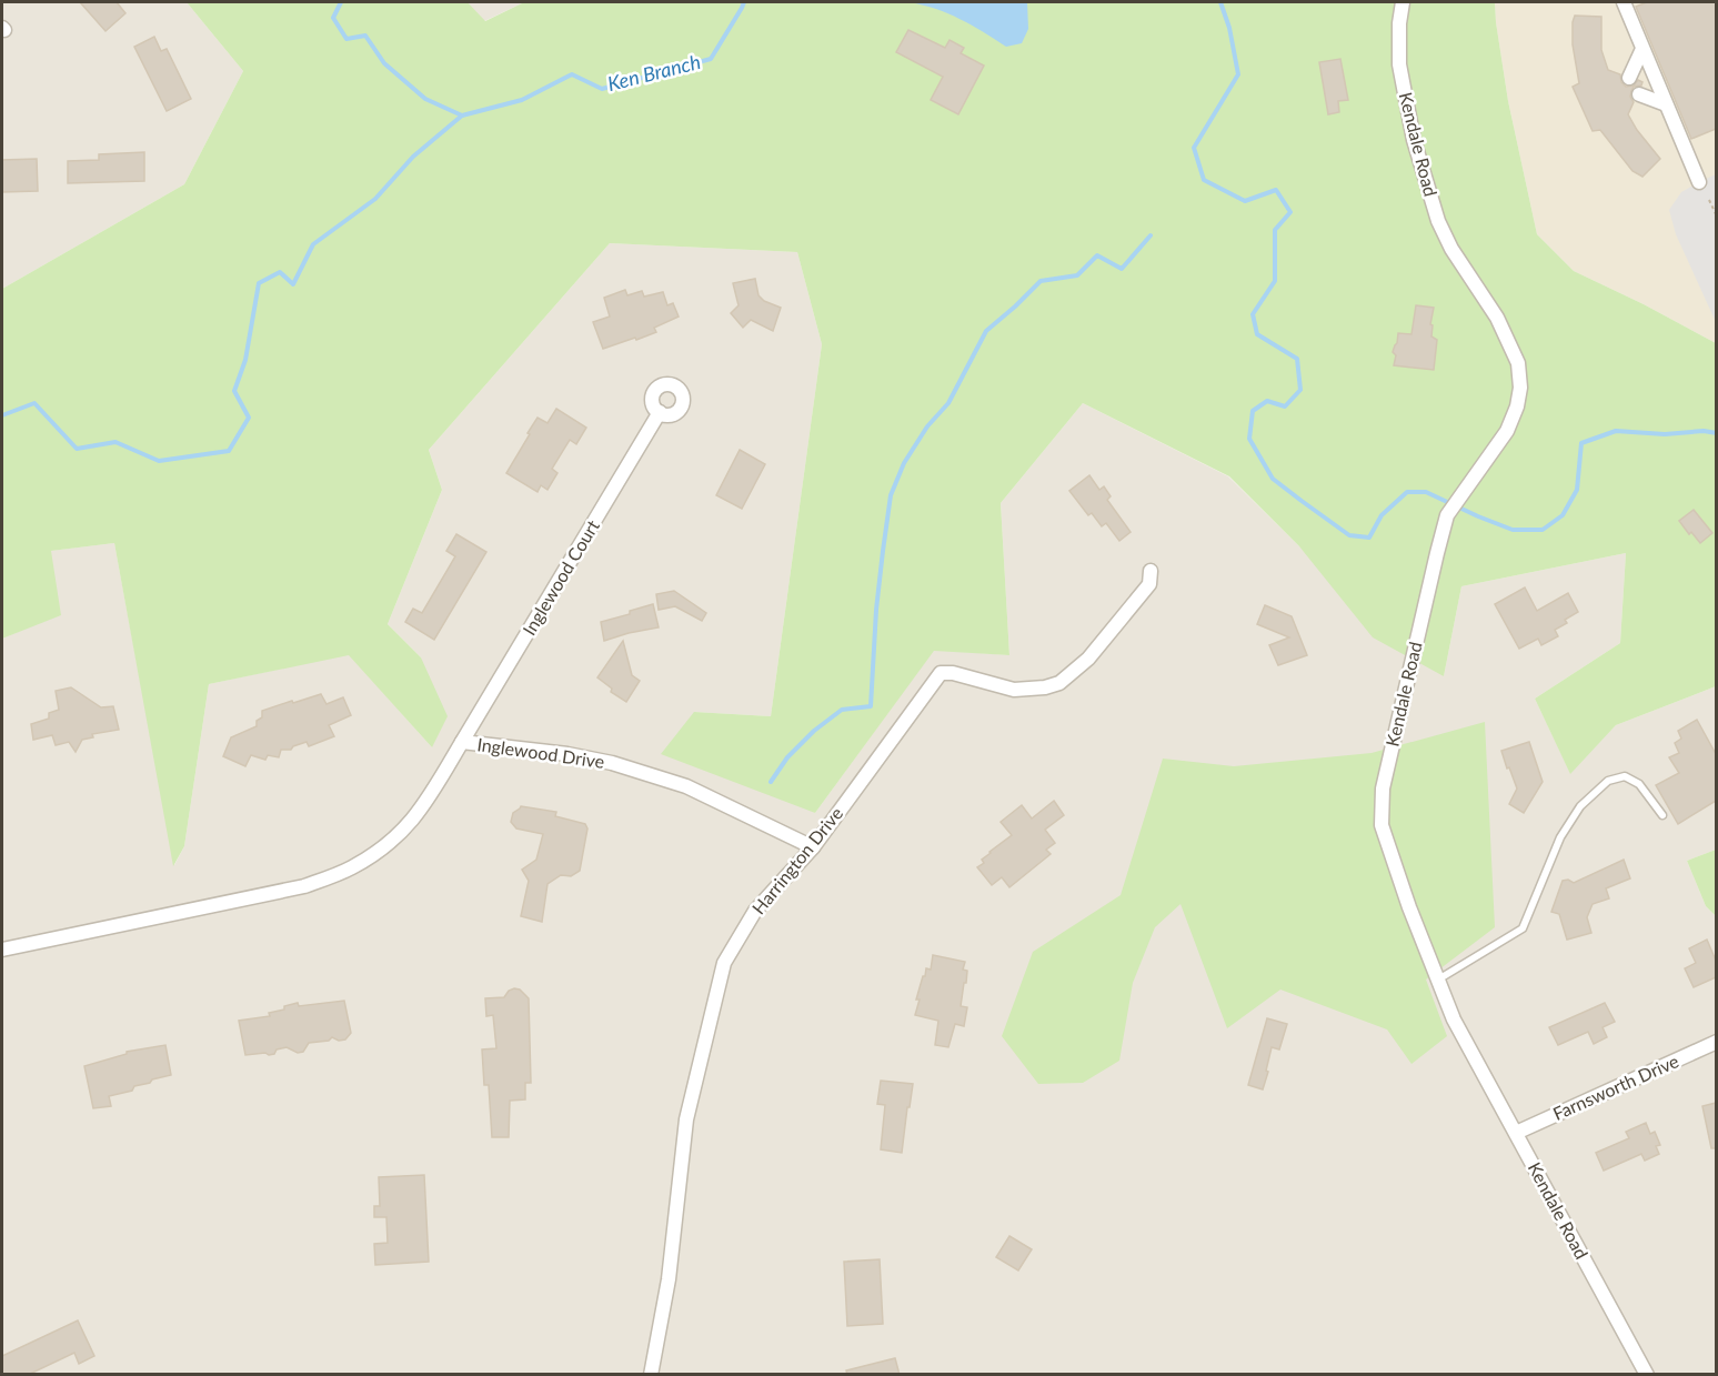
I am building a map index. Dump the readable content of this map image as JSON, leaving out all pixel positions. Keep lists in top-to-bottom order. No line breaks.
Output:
{"streets":{"street":["Kendale Road","Inglewood Court","Inglewood Drive","Harrington Drive","Farnsworth Drive"]},"crossings":[["Kendale Road","Farnsworth Drive"],["Inglewood Court","Inglewood Drive"],["Inglewood Drive","Harrington Drive"]],"water":["Ken Branch"]}
